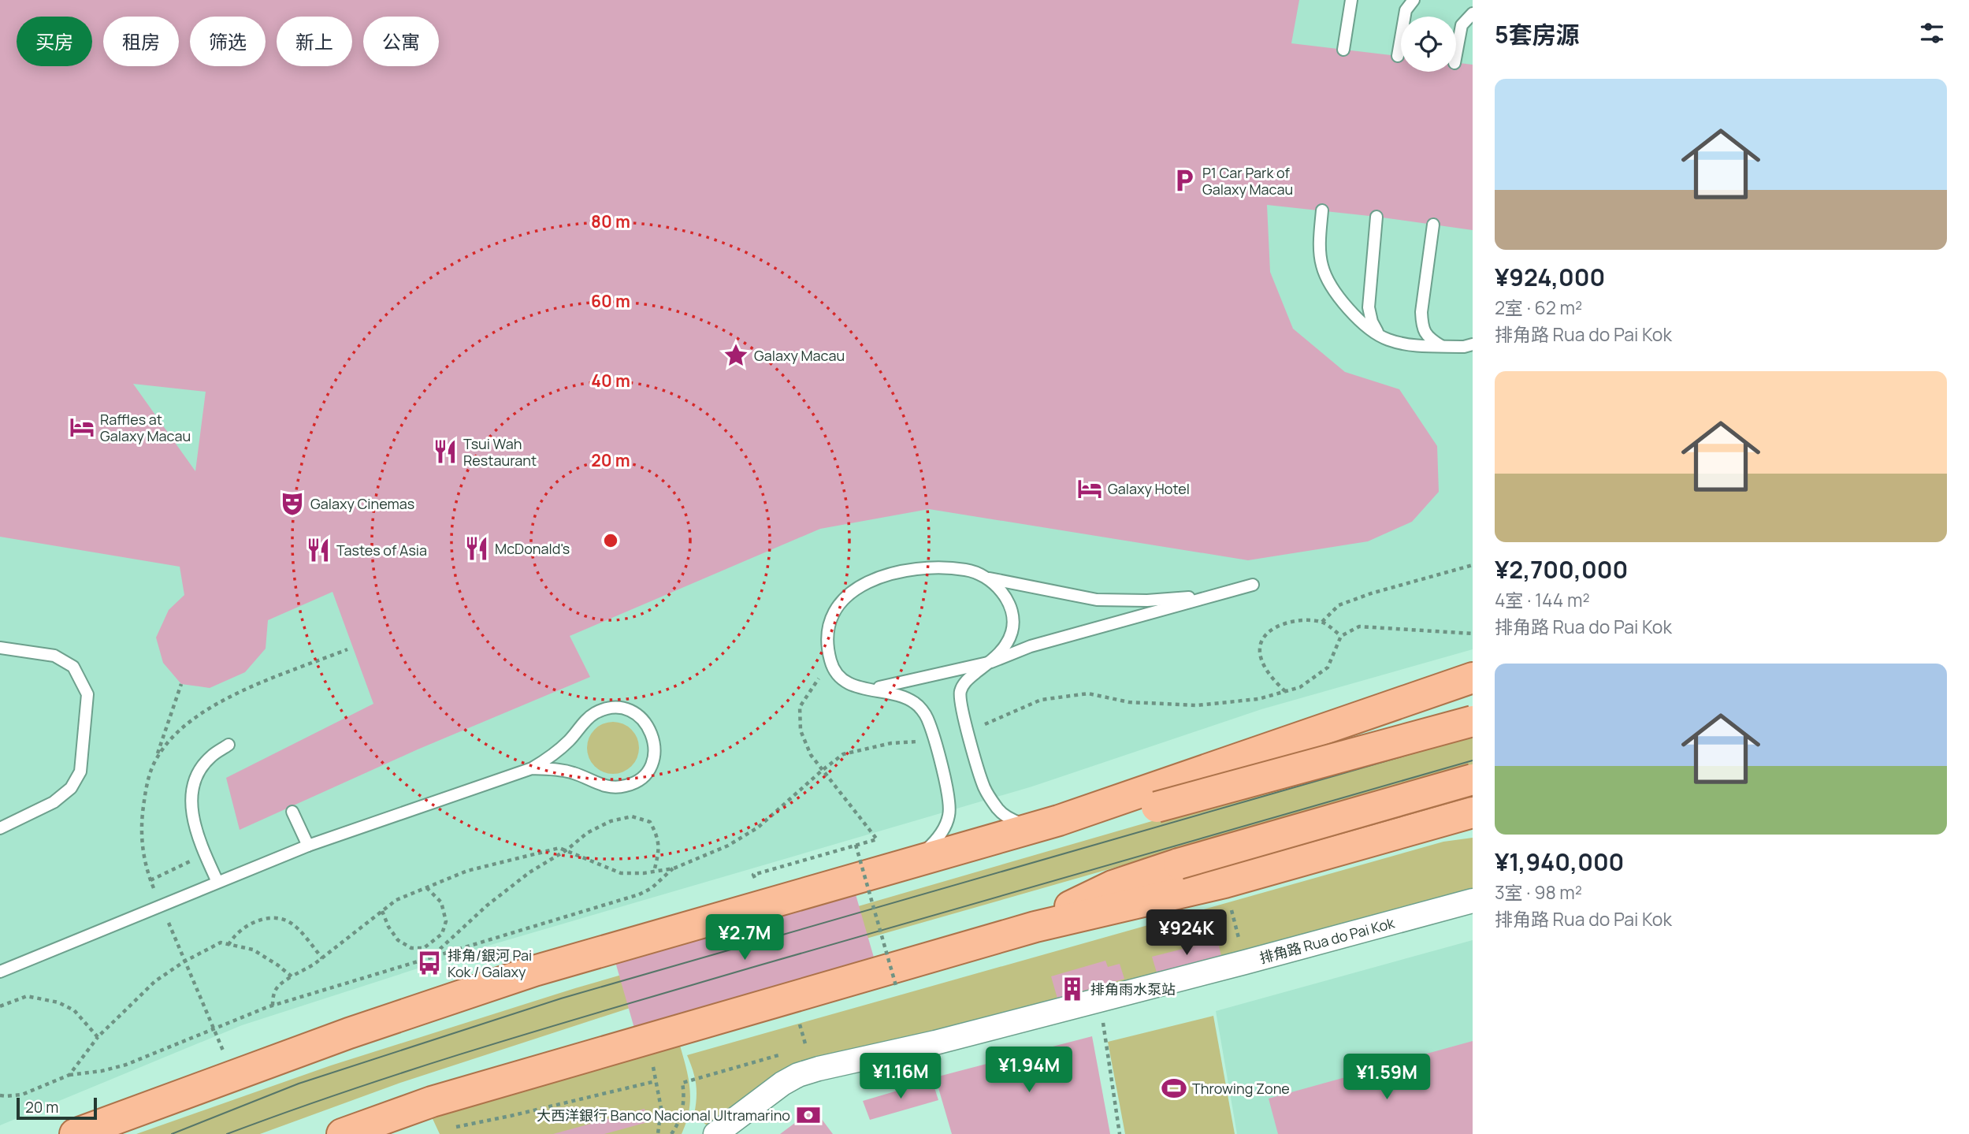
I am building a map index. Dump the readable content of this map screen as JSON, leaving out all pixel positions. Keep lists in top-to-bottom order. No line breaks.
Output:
{"streets":{"street":["排角路 Rua do Pai Kok"]},"places":{"parking":["P1 Car Park of Galaxy Macau"],"place":["Galaxy Macau"],"hotel":["Raffles at Galaxy Macau","Galaxy Hotel"],"restaurant":["Tsui Wah Restaurant","McDonald's","Tastes of Asia"],"theatre":["Galaxy Cinemas"],"bus stop":["排角/銀河 Pai Kok / Galaxy"],"building":["排角雨水泵站"],"sports":["Throwing Zone"],"bank":["大西洋銀行 Banco Nacional Ultramarino"]},"scale_bar":"20 m","page":{"heading":"5套房源","chip":["买房","租房","筛选","新上","公寓"],"list":[{"name":"¥924,000","note":"2室 · 62 m² · 排角路 Rua do Pai Kok"},{"name":"¥2,700,000","note":"4室 · 144 m² · 排角路 Rua do Pai Kok"},{"name":"¥1,940,000","note":"3室 · 98 m² · 排角路 Rua do Pai Kok"}],"price":["¥924K","¥2.7M","¥1.94M","¥1.16M","¥1.59M"],"scale":"20 m"},"rings":["80 m","60 m","40 m","20 m"]}
